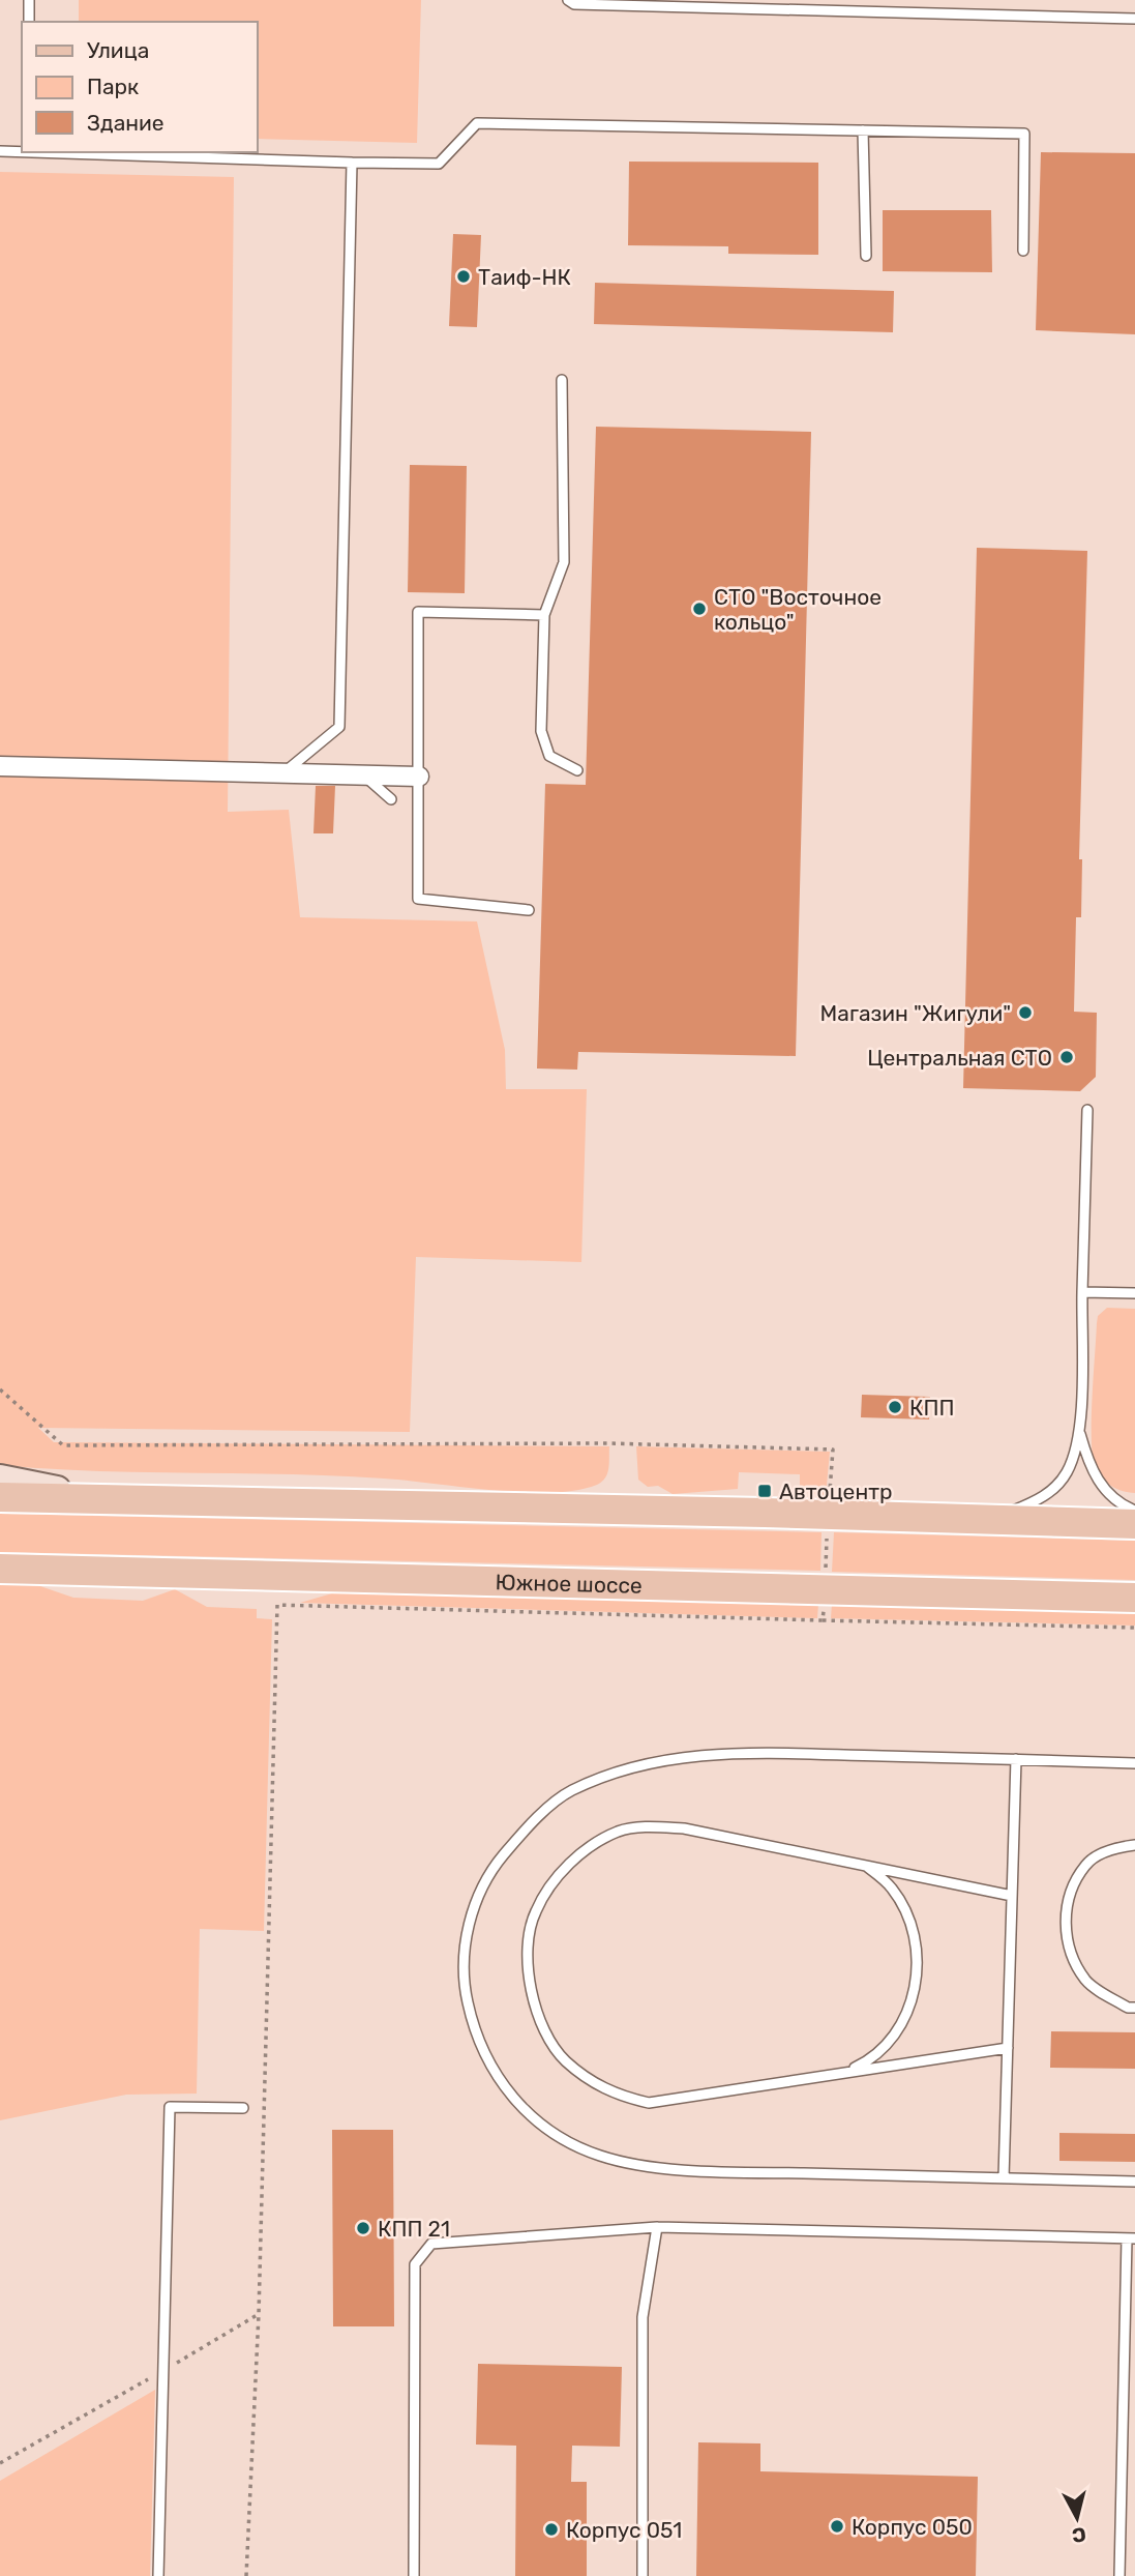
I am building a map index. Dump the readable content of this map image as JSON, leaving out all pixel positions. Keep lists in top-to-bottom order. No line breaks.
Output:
{"streets":{"main road":["Южное шоссе"]},"places":{"other":["Таиф-НК","СТО \"Восточное кольцо\"","Магазин \"Жигули\"","Центральная СТО","КПП","КПП 21","Корпус 050","Корпус 051"],"transit":["Автоцентр"]},"legend":["Улица","Парк","Здание"],"north":"bottom"}
